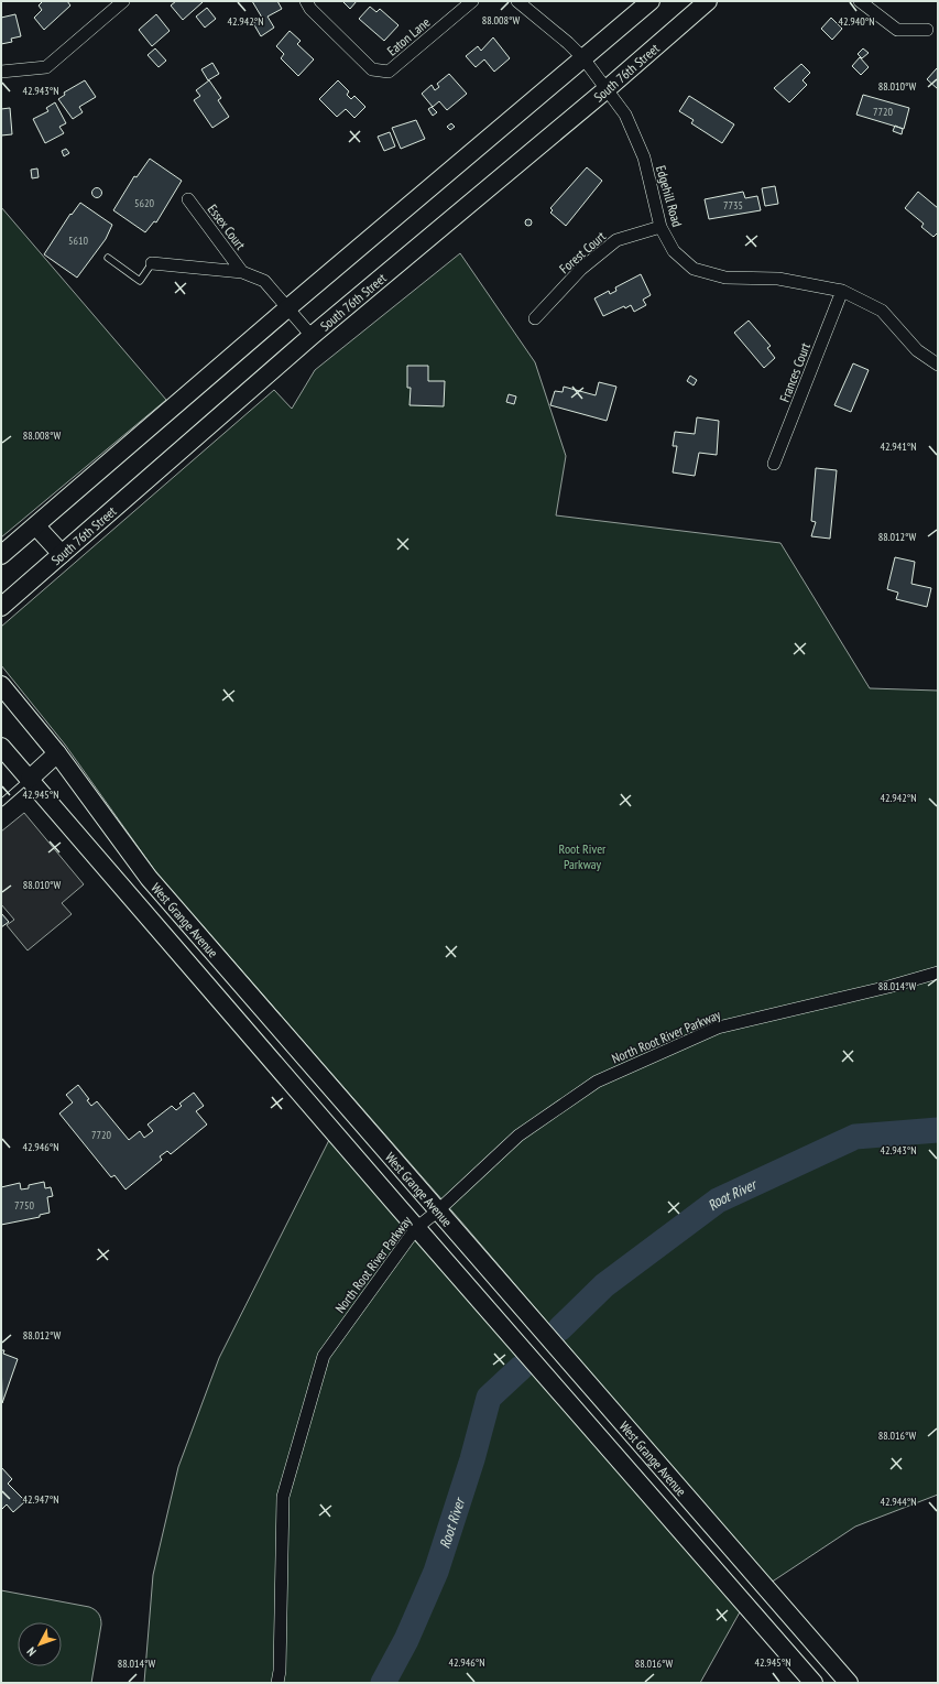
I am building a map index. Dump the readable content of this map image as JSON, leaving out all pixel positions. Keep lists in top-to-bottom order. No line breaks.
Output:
{"streets":{"street":["Eaton Lane","South 76th Street","Edgehill Road","Essex Court","Forest Court","Frances Court","West Grange Avenue","North Root River Parkway"]},"crossings":[["South 76th Street","Edgehill Road"],["South 76th Street","Essex Court"],["Edgehill Road","Forest Court"],["Edgehill Road","Frances Court"],["West Grange Avenue","North Root River Parkway"]],"water":["Root River"],"parks":["Root River Parkway"],"house_numbers":["7720","5620","7735","5610","7720","7750"],"north":"bottom left","coordinates":["88.008°W","42.942°N","42.940°N","88.010°W","42.943°N","42.941°N","88.012°W","42.945°N","88.014°W","42.946°N","88.016°W","42.947°N","42.944°N"]}
